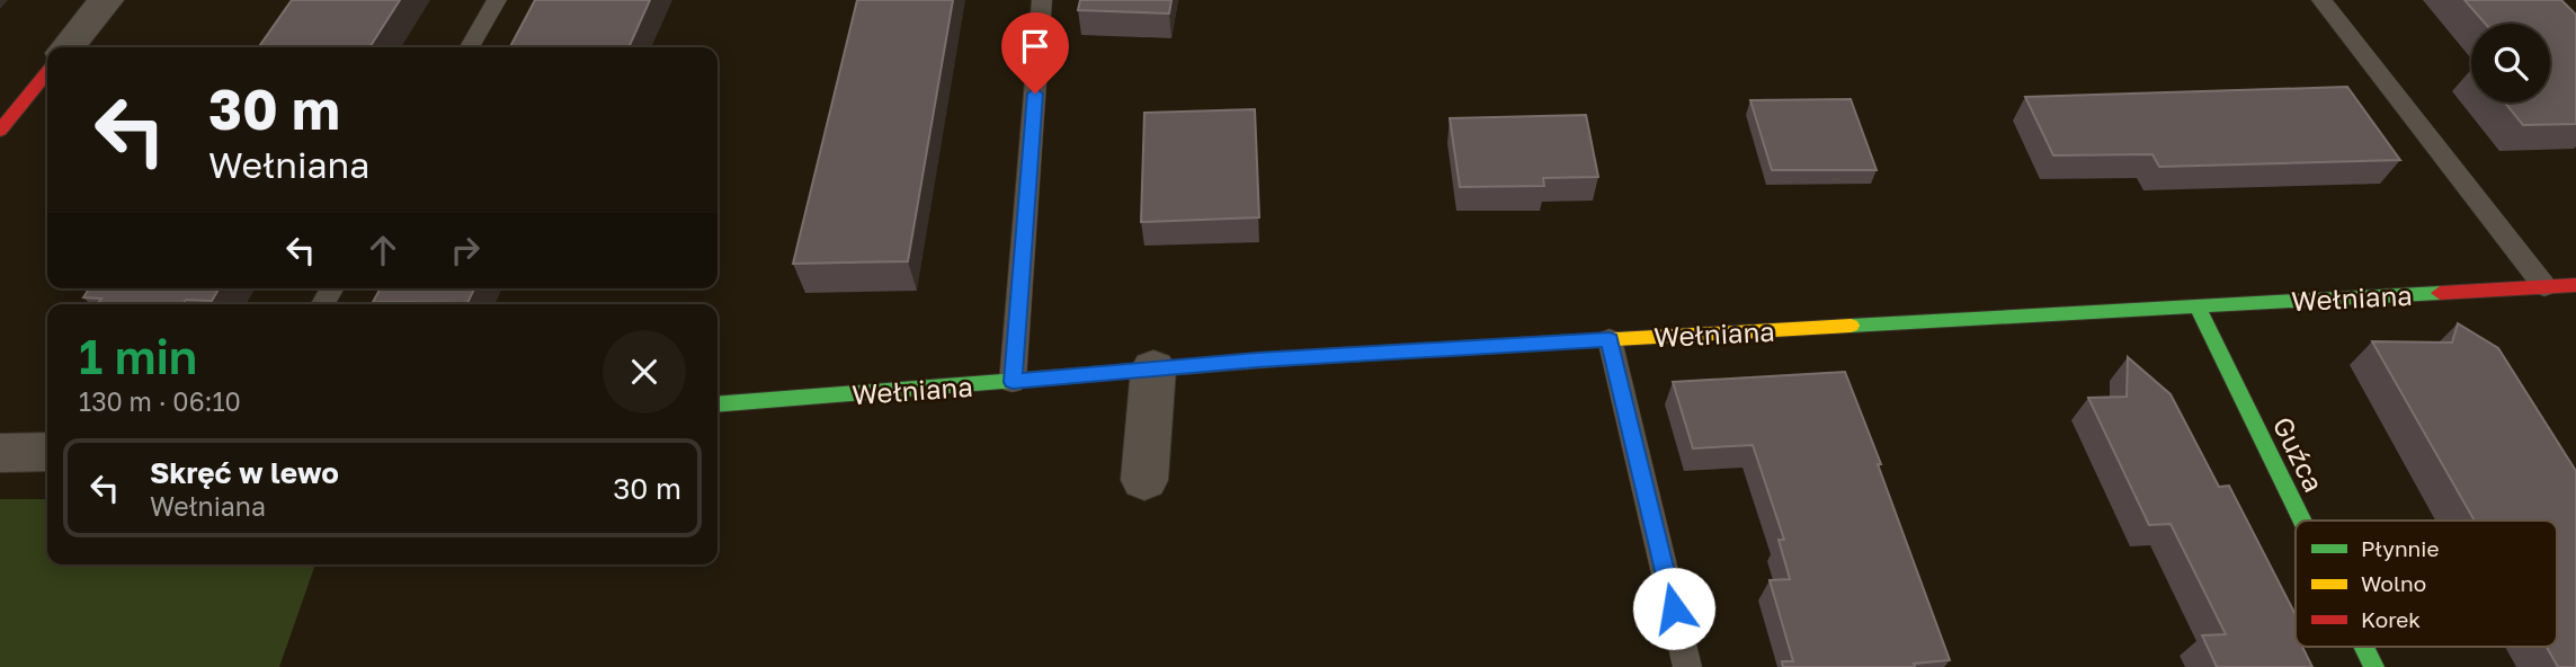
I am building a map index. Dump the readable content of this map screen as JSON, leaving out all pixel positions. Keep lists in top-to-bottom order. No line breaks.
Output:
{"streets":{"street":["Wełniana","Guźca"]},"crossings":[["Wełniana","Guźca"]],"legend":["Płynnie","Wolno","Korek"],"page":{"turn":["30 m","Wełniana"],"heading":["1 min","130 m · 06:10"],"list":[{"name":"Skręć w lewo","note":"Wełniana","value":"30 m"}]}}
